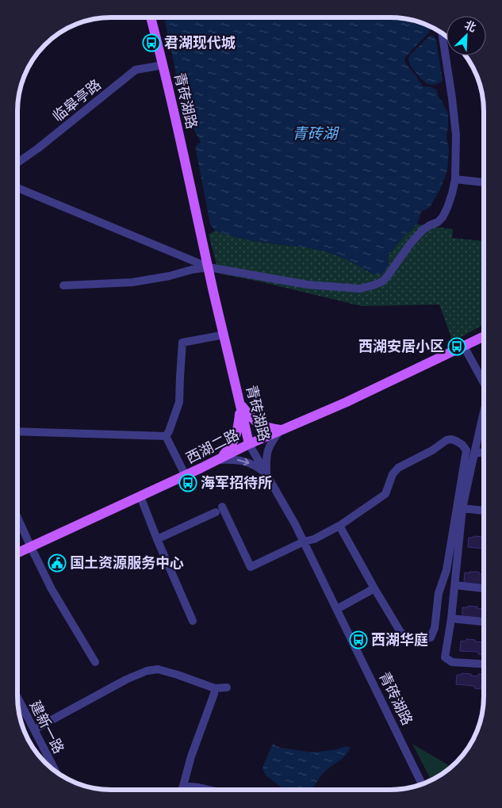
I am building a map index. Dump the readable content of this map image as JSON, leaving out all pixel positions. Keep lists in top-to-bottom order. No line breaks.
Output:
{"streets":{"main road":["青砖湖路","西湖二路"],"street":["临皋亭路","建新一路"]},"crossings":[["临皋亭路","青砖湖路"],["青砖湖路","西湖二路"]],"water":["青砖湖"],"places":{"bus stop":["君湖现代城","西湖安居小区","海军招待所","西湖华庭"],"public building":["国土资源服务中心"]},"north":"top right"}
